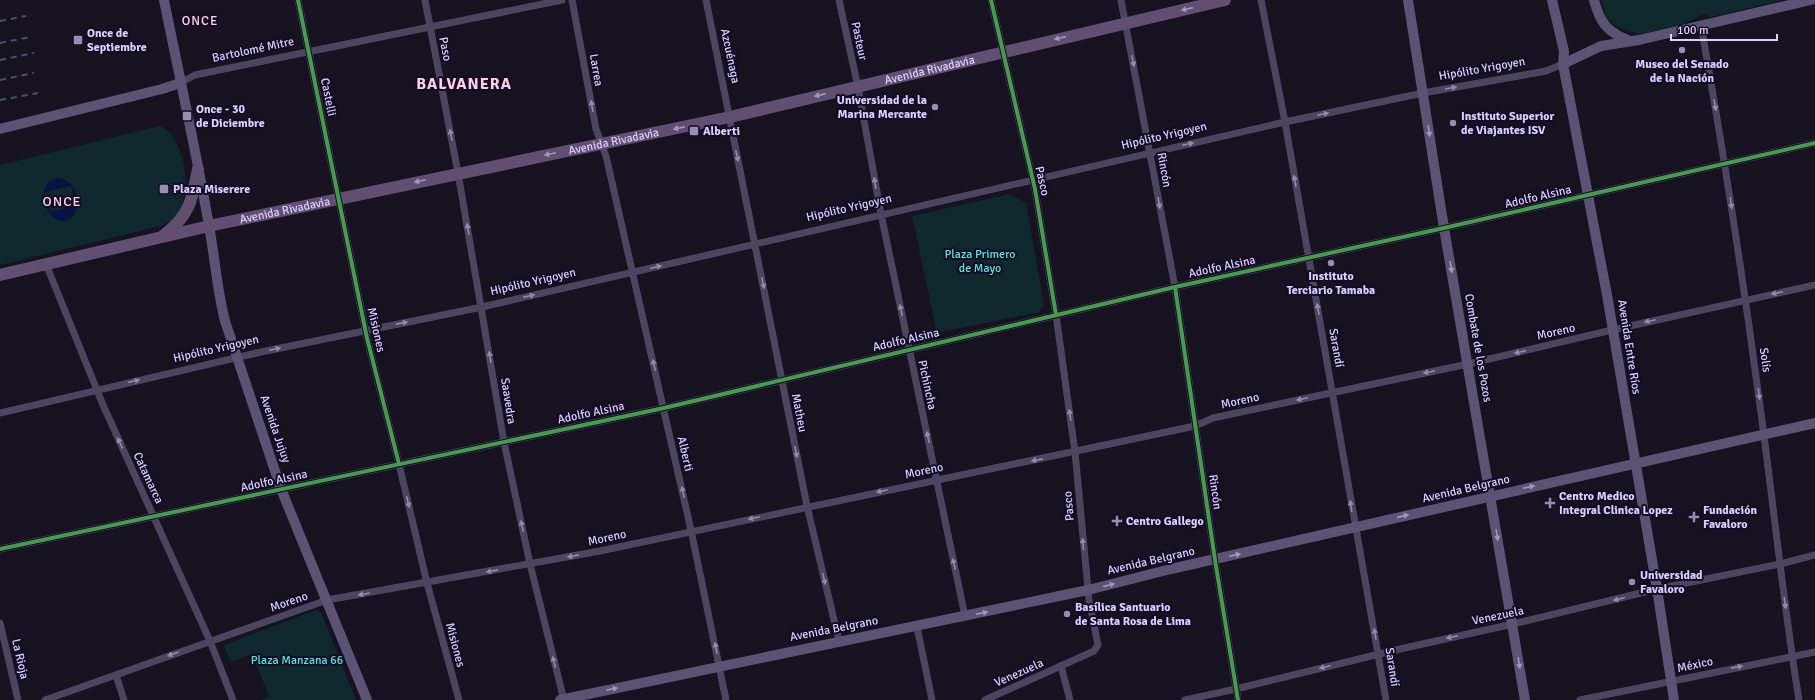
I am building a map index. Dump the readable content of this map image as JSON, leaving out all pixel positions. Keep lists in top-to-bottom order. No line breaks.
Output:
{"streets":{"main road":["Bartolomé Mitre","Hipólito Yrigoyen","Avenida Rivadavia","Avenida Entre Ríos","Combate de los Pozos","Avenida Jujuy","Avenida Belgrano"],"street":["Pasteur","Paso","Azcuénaga","Larrea","Castelli","Rincón","Pasco","Adolfo Alsina","Misiones","Moreno","Sarandí","Solís","Pichincha","Saavedra","Matheu","Alberti","Catamarca","Venezuela","La Rioja","México"]},"crossings":[["Pasteur","Avenida Rivadavia"],["Pasteur","Pichincha"],["Paso","Bartolomé Mitre"],["Paso","Avenida Rivadavia"],["Paso","Saavedra"],["Bartolomé Mitre","Castelli"],["Bartolomé Mitre","Avenida Jujuy"],["Azcuénaga","Avenida Rivadavia"],["Azcuénaga","Matheu"],["Hipólito Yrigoyen","Rincón"],["Hipólito Yrigoyen","Pasco"],["Hipólito Yrigoyen","Misiones"],["Hipólito Yrigoyen","Avenida Entre Ríos"],["Hipólito Yrigoyen","Sarandí"],["Hipólito Yrigoyen","Combate de los Pozos"],["Hipólito Yrigoyen","Solís"],["Hipólito Yrigoyen","Pichincha"],["Hipólito Yrigoyen","Saavedra"],["Hipólito Yrigoyen","Matheu"],["Hipólito Yrigoyen","Avenida Jujuy"],["Hipólito Yrigoyen","Alberti"],["Hipólito Yrigoyen","Catamarca"],["Larrea","Avenida Rivadavia"],["Larrea","Alberti"],["Avenida Rivadavia","Castelli"],["Avenida Rivadavia","Rincón"],["Avenida Rivadavia","Pasco"],["Avenida Rivadavia","Misiones"],["Avenida Rivadavia","Pichincha"],["Avenida Rivadavia","Saavedra"],["Avenida Rivadavia","Matheu"],["Avenida Rivadavia","Avenida Jujuy"],["Avenida Rivadavia","Alberti"],["Avenida Rivadavia","Catamarca"],["Castelli","Misiones"],["Rincón","Adolfo Alsina"],["Rincón","Moreno"],["Rincón","Avenida Belgrano"],["Rincón","Venezuela"],["Pasco","Adolfo Alsina"],["Pasco","Moreno"],["Pasco","Avenida Belgrano"],["Pasco","Venezuela"],["Adolfo Alsina","Misiones"],["Adolfo Alsina","Avenida Entre Ríos"],["Adolfo Alsina","Sarandí"],["Adolfo Alsina","Combate de los Pozos"],["Adolfo Alsina","Solís"],["Adolfo Alsina","Pichincha"],["Adolfo Alsina","Saavedra"],["Adolfo Alsina","Matheu"],["Adolfo Alsina","Avenida Jujuy"],["Adolfo Alsina","Alberti"],["Adolfo Alsina","Catamarca"],["Misiones","Moreno"],["Moreno","Avenida Entre Ríos"],["Moreno","Sarandí"],["Moreno","Combate de los Pozos"],["Moreno","Solís"],["Moreno","Pichincha"],["Moreno","Saavedra"],["Moreno","Matheu"],["Moreno","Avenida Jujuy"],["Moreno","Alberti"],["Moreno","Catamarca"],["Avenida Entre Ríos","Avenida Belgrano"],["Avenida Entre Ríos","Venezuela"],["Avenida Entre Ríos","México"],["Sarandí","Avenida Belgrano"],["Sarandí","Venezuela"],["Combate de los Pozos","Avenida Belgrano"],["Combate de los Pozos","Venezuela"],["Solís","Avenida Belgrano"],["Solís","Venezuela"],["Solís","México"],["Pichincha","Avenida Belgrano"],["Saavedra","Avenida Belgrano"],["Matheu","Avenida Belgrano"],["Alberti","Avenida Belgrano"]],"one_way":["Paso","Hipólito Yrigoyen","Larrea","Avenida Rivadavia","Rincón","Pasco","Moreno","Sarandí","Combate de los Pozos","Solís","Pichincha","Saavedra","Matheu","Alberti","Avenida Belgrano","Venezuela","México"],"districts":["ONCE","BALVANERA","ONCE"],"parks":["Plaza Primero de Mayo","Plaza Manzana 66"],"places":{"transit":["Once de Septiembre","Once - 30 de Diciembre","Alberti","Plaza Miserere"],"other":["Museo del Senado de la Nación","Universidad de la Marina Mercante","Instituto Superior de Viajantes ISV","Instituto Terciario Tamaba","Universidad Favaloro","Basílica Santuario de Santa Rosa de Lima"],"health":["Centro Medico Integral Clinica Lopez","Fundación Favaloro","Centro Gallego"]},"scale_bar":"100 m"}
